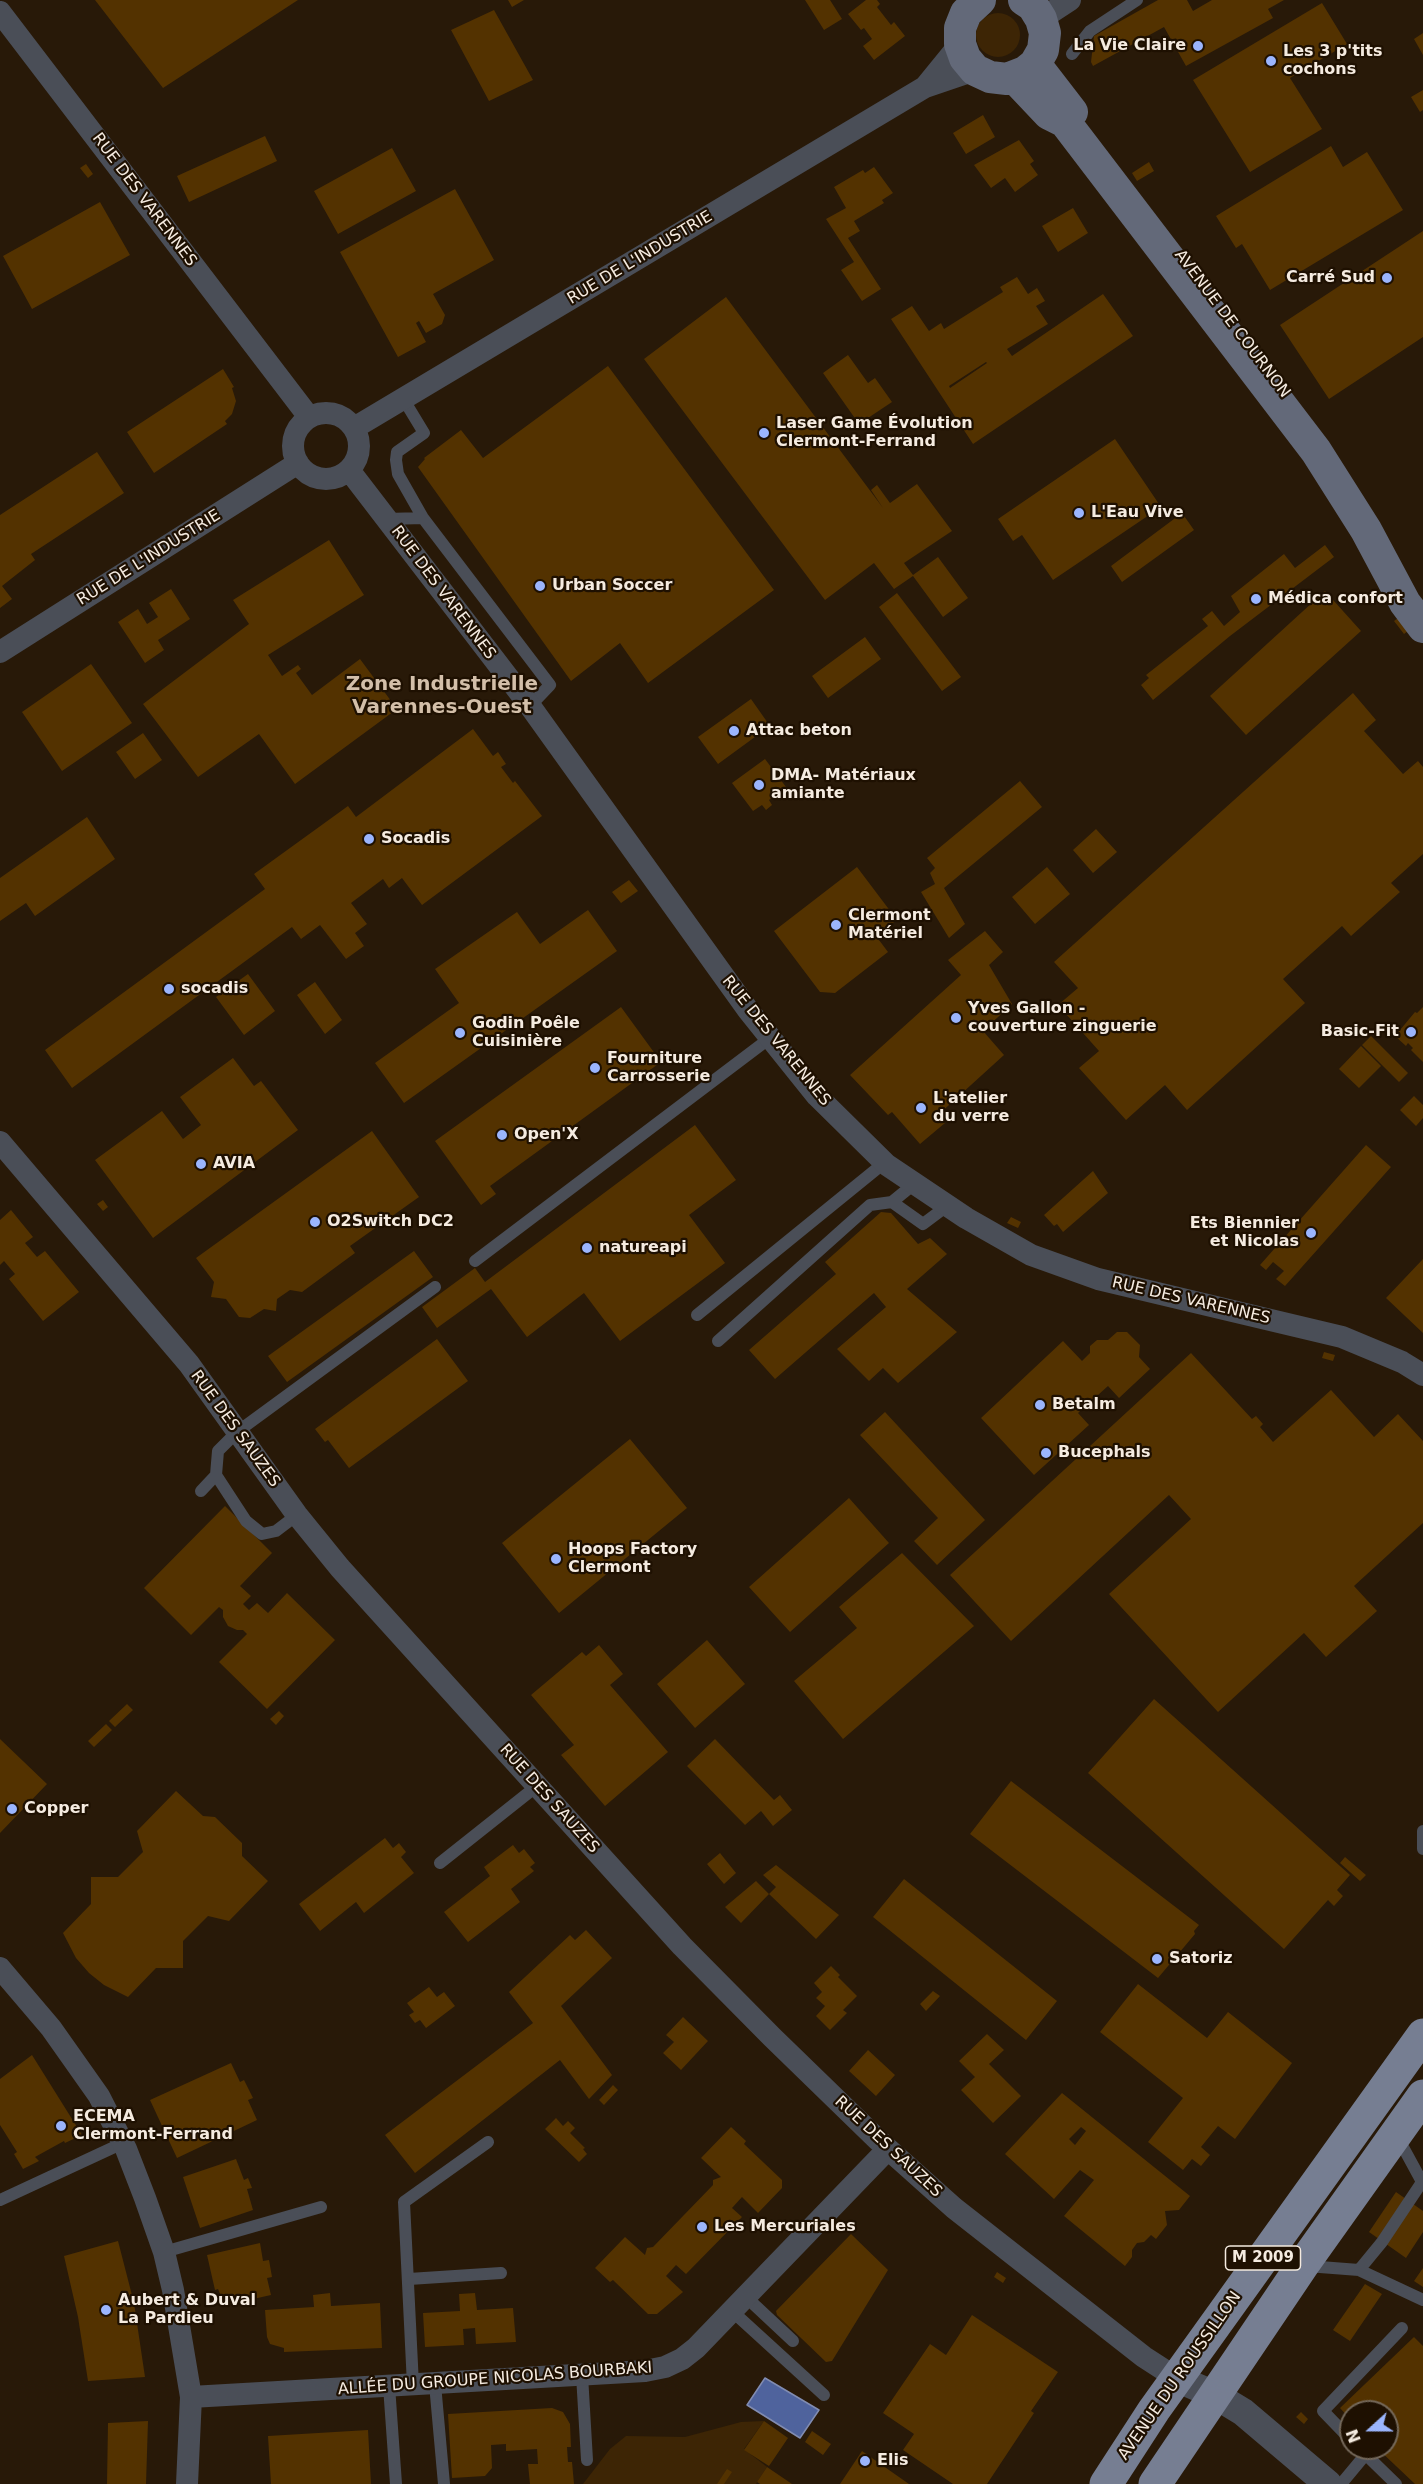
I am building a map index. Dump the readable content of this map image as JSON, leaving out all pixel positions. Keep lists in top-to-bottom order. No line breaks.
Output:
{"streets":{"main road":["AVENUE DE COURNON","M 2009","AVENUE DU ROUSSILLON"],"street":["RUE DES VARENNES","RUE DE L'INDUSTRIE","RUE DES SAUZES","ALLÉE DU GROUPE NICOLAS BOURBAKI"]},"crossings":[["RUE DES VARENNES","RUE DE L'INDUSTRIE"],["RUE DES SAUZES","AVENUE DU ROUSSILLON"],["RUE DES SAUZES","ALLÉE DU GROUPE NICOLAS BOURBAKI"]],"districts":["Zone Industrielle Varennes-Ouest"],"places":["La Vie Claire","Les 3 p'tits cochons","Carré Sud","Laser Game Évolution Clermont-Ferrand","L'Eau Vive","Urban Soccer","Médica confort","Attac beton","DMA- Matériaux amiante","Socadis","Clermont Matériel","socadis","Yves Gallon - couverture zinguerie","Basic-Fit","Godin Poêle Cuisinière","Fourniture Carrosserie","L'atelier du verre","Open'X","AVIA","O2Switch DC2","Ets Biennier et Nicolas","natureapi","Betalm","Bucephals","Hoops Factory Clermont","Copper","Satoriz","ECEMA Clermont-Ferrand","Les Mercuriales","Aubert & Duval La Pardieu","Elis"],"north":"left"}
